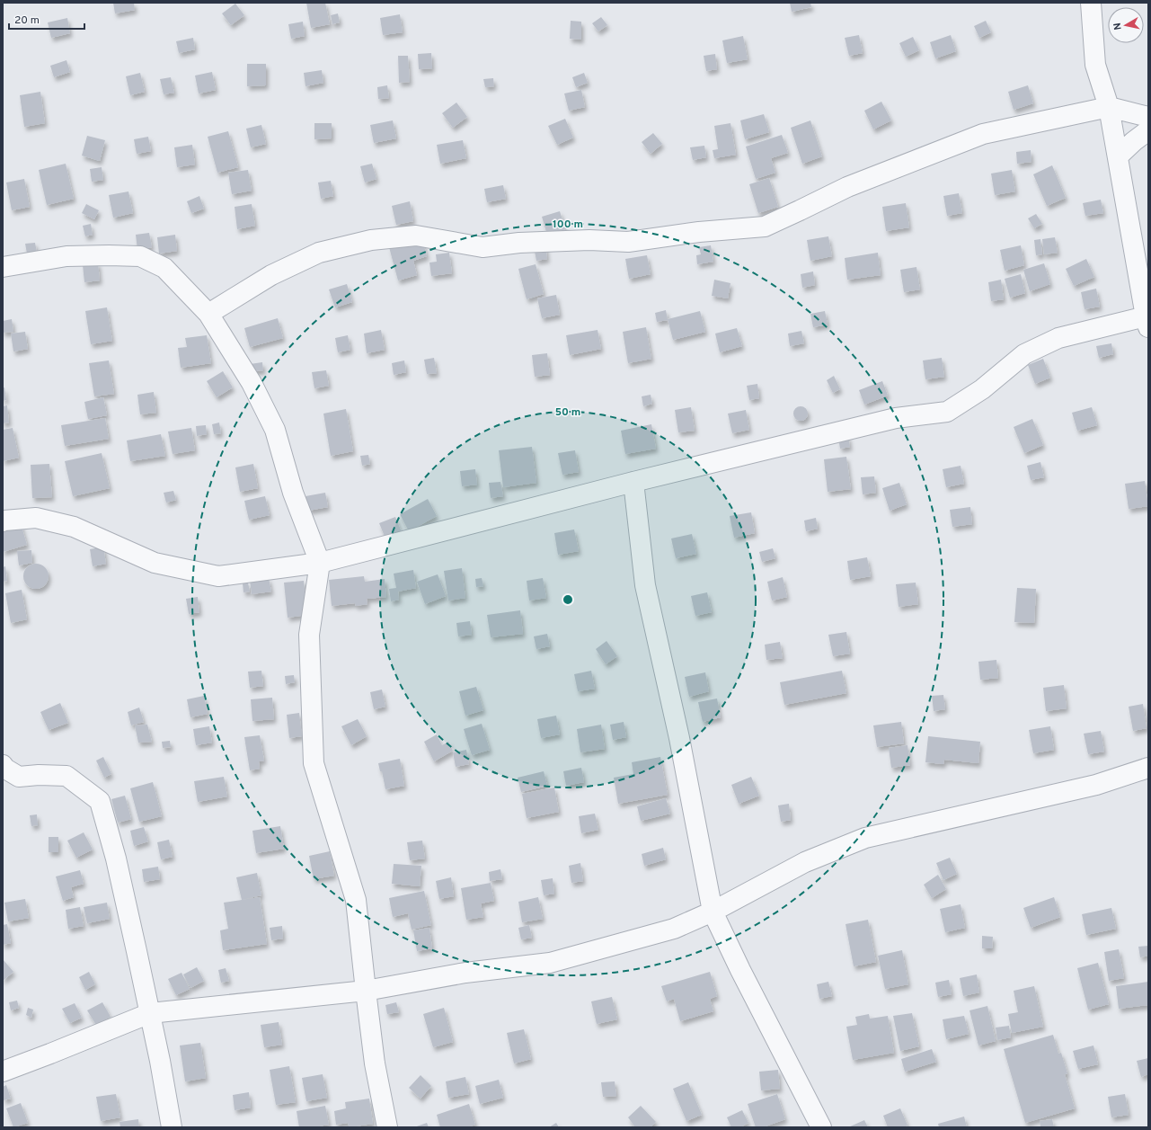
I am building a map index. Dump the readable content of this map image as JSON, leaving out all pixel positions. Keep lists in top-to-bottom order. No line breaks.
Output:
{"scale_bar":"20 m","north":"left","rings":["100 m","50 m"]}
